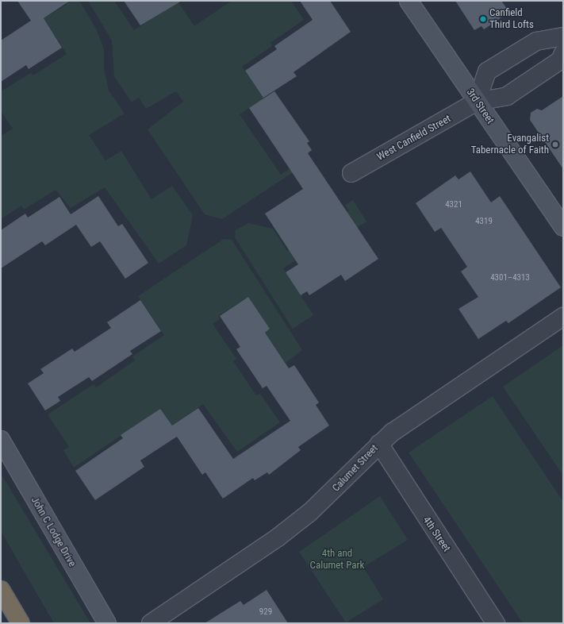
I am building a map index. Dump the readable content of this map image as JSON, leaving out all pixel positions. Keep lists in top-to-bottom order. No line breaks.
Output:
{"streets":{"street":["3rd Street","West Canfield Street","Calumet Street","John C Lodge Drive","4th Street"]},"crossings":[["3rd Street","West Canfield Street"],["Calumet Street","4th Street"]],"parks":["4th and Calumet Park"],"places":["Canfield Third Lofts","Evangalist Tabernacle of Faith"],"house_numbers":["4321","4319","4301–4313","929"]}
